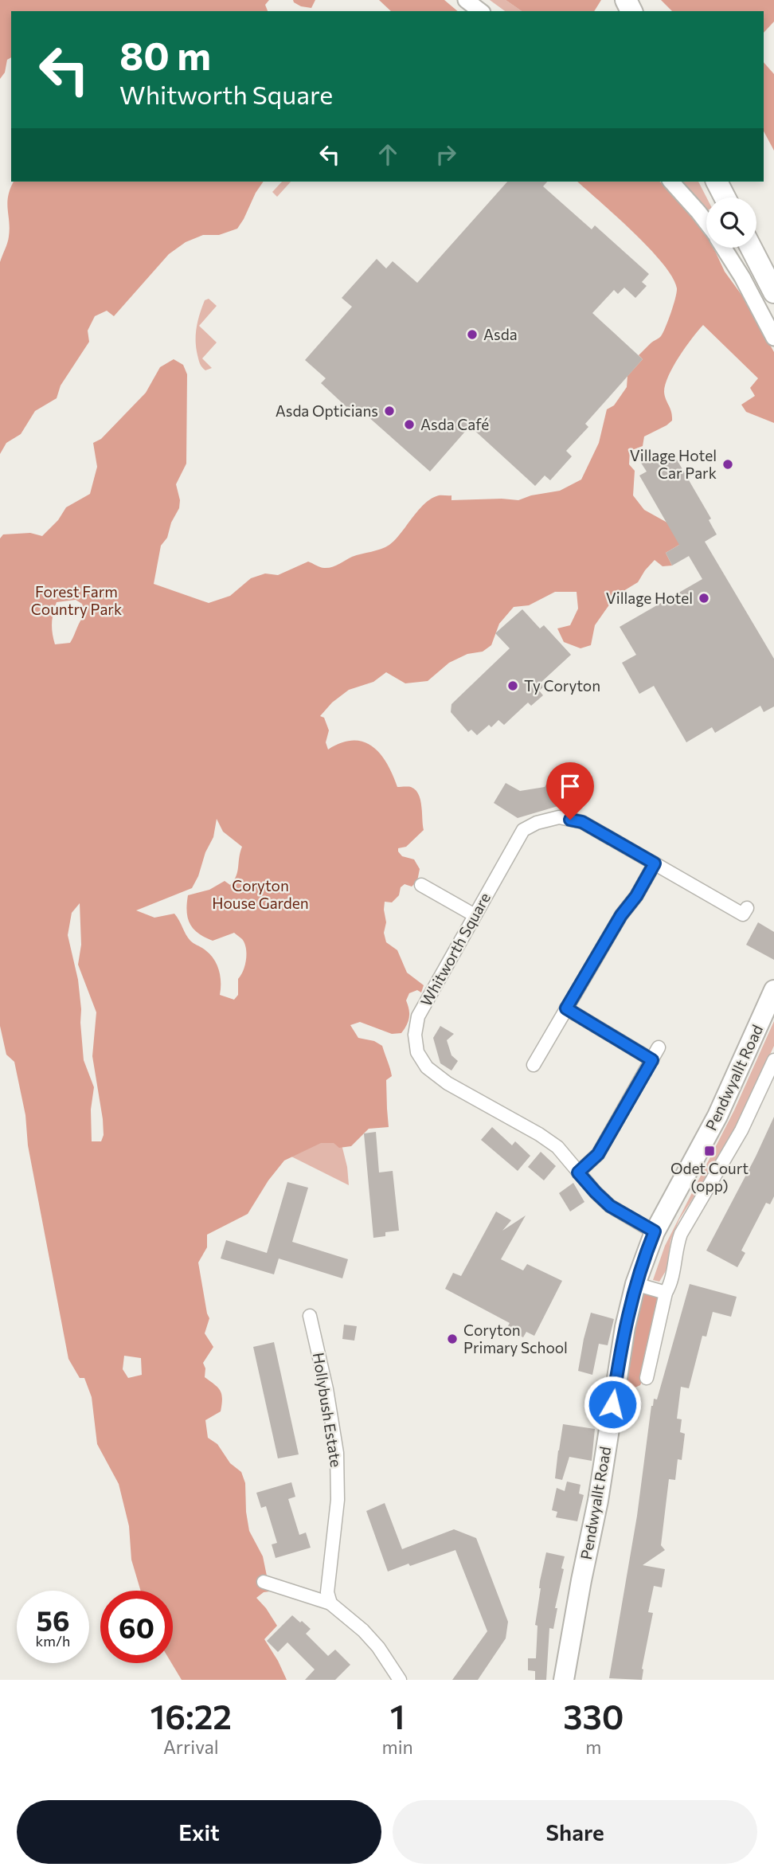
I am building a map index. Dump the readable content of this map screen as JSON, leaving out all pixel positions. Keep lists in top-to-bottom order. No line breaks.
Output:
{"streets":{"main road":["Pendwyallt Road"],"street":["Whitworth Square","Hollybush Estate"]},"crossings":[["Whitworth Square","Pendwyallt Road"]],"parks":["Forest Farm Country Park","Coryton House Garden"],"places":{"other":["Asda","Asda Opticians","Asda Café","Village Hotel Car Park","Village Hotel","Ty Coryton","Coryton Primary School"],"transit":["Odet Court (opp)"]},"page":{"turn":["80 m","Whitworth Square"],"speed":"56 km/h","limit":"60","eta":["16:22","Arrival","1","min","330","m"],"buttons":["Exit","Share"]}}
